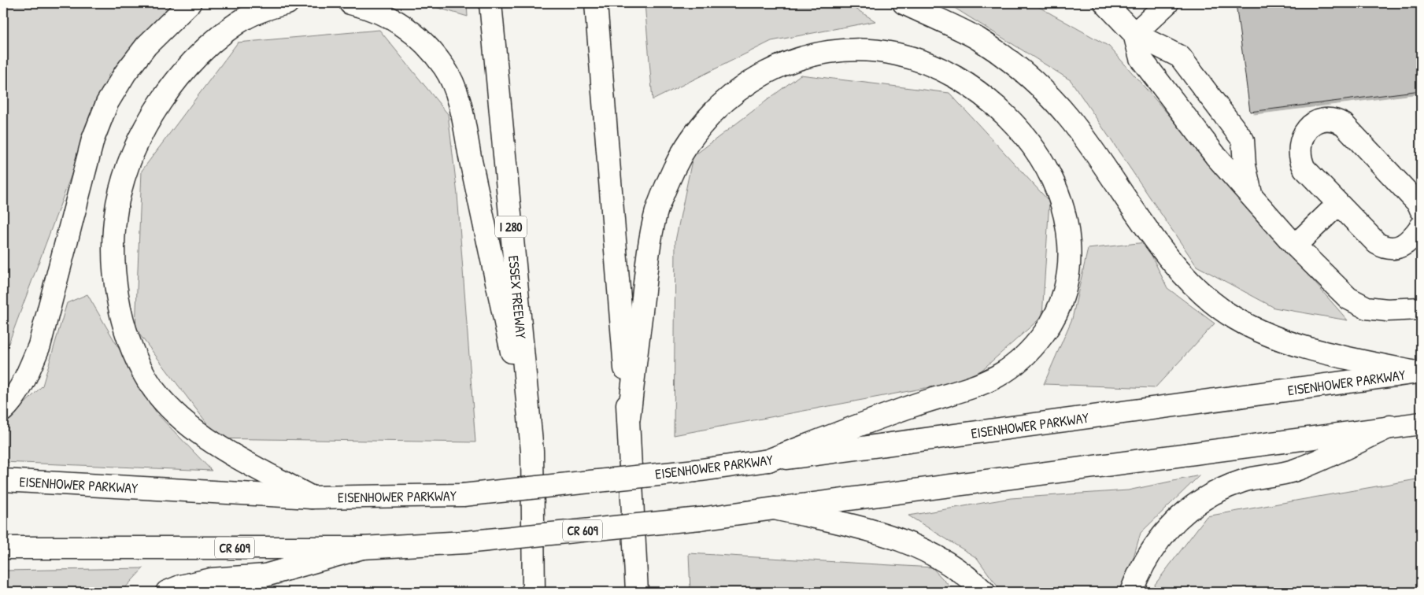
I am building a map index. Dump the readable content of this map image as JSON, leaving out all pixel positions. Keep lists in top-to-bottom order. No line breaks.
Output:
{"streets":{"main road":["I 280","ESSEX FREEWAY","EISENHOWER PARKWAY","CR 609"]}}
